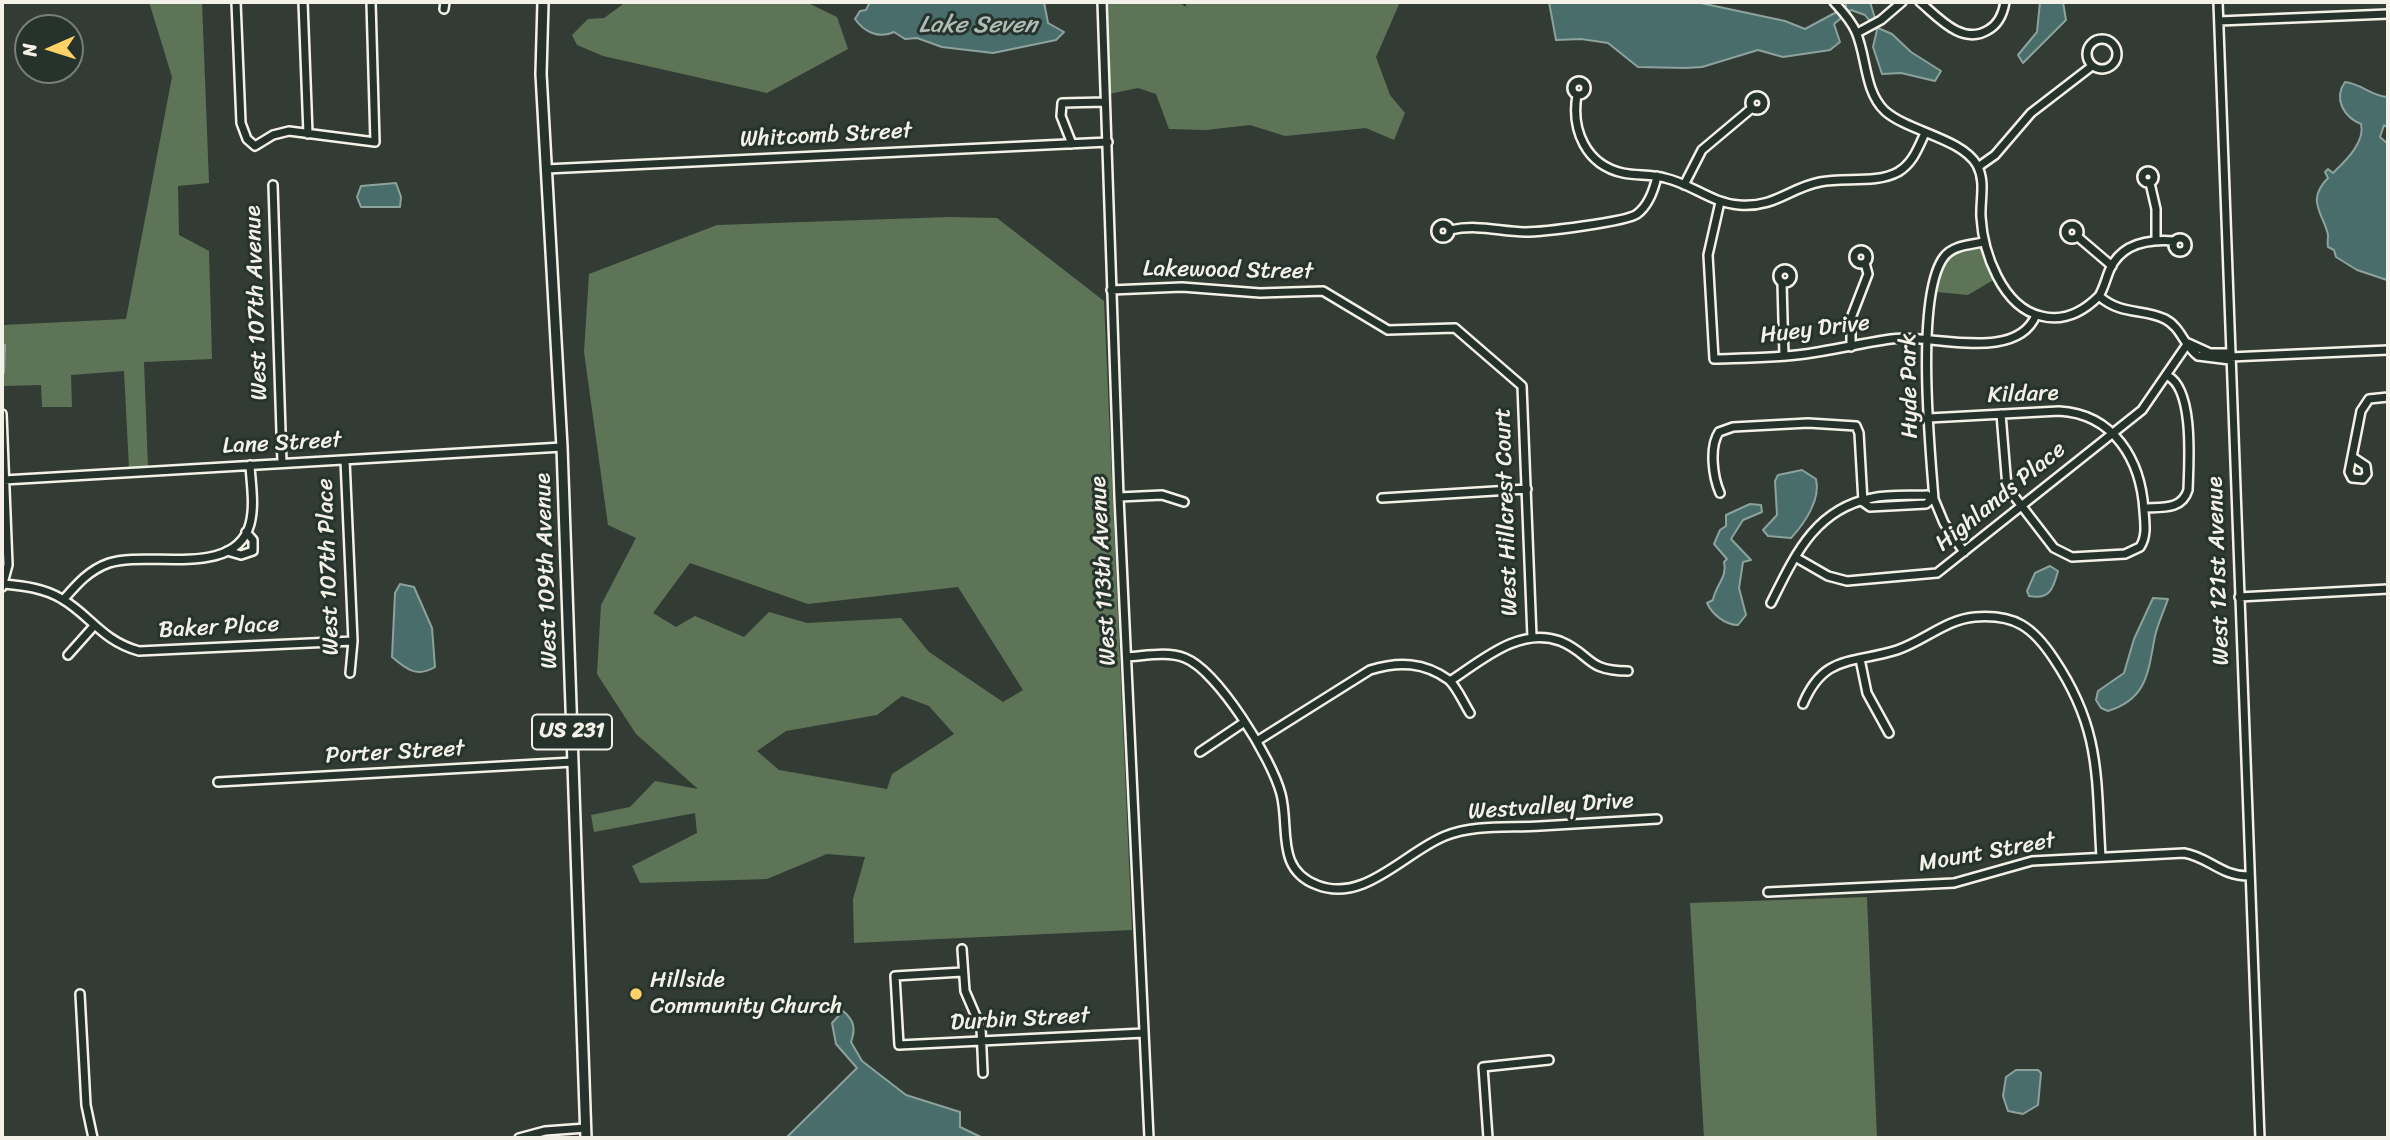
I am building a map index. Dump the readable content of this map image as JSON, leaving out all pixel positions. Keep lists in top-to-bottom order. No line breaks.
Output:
{"streets":{"main road":["West 109th Avenue","US 231"],"street":["Whitcomb Street","Lakewood Street","West 107th Avenue","Huey Drive","Hyde Park","Kildare","Lane Street","Highlands Place","West Hillcrest Court","West 107th Place","West 113th Avenue","West 121st Avenue","Baker Place","Porter Street","Westvalley Drive","Mount Street","Durbin Street"]},"crossings":[["Whitcomb Street","West 109th Avenue"],["Whitcomb Street","West 113th Avenue"],["Lakewood Street","West Hillcrest Court"],["Lakewood Street","West 113th Avenue"],["West 107th Avenue","Lane Street"],["Huey Drive","Hyde Park"],["Hyde Park","Kildare"],["Hyde Park","Highlands Place"],["Kildare","Highlands Place"],["Lane Street","West 107th Place"],["Lane Street","West 109th Avenue"],["West 107th Place","Baker Place"],["West 109th Avenue","Porter Street"],["West 113th Avenue","Westvalley Drive"],["West 113th Avenue","Durbin Street"],["West 121st Avenue","Mount Street"]],"water":["Lake Seven"],"places":["Hillside Community Church"],"north":"left"}
